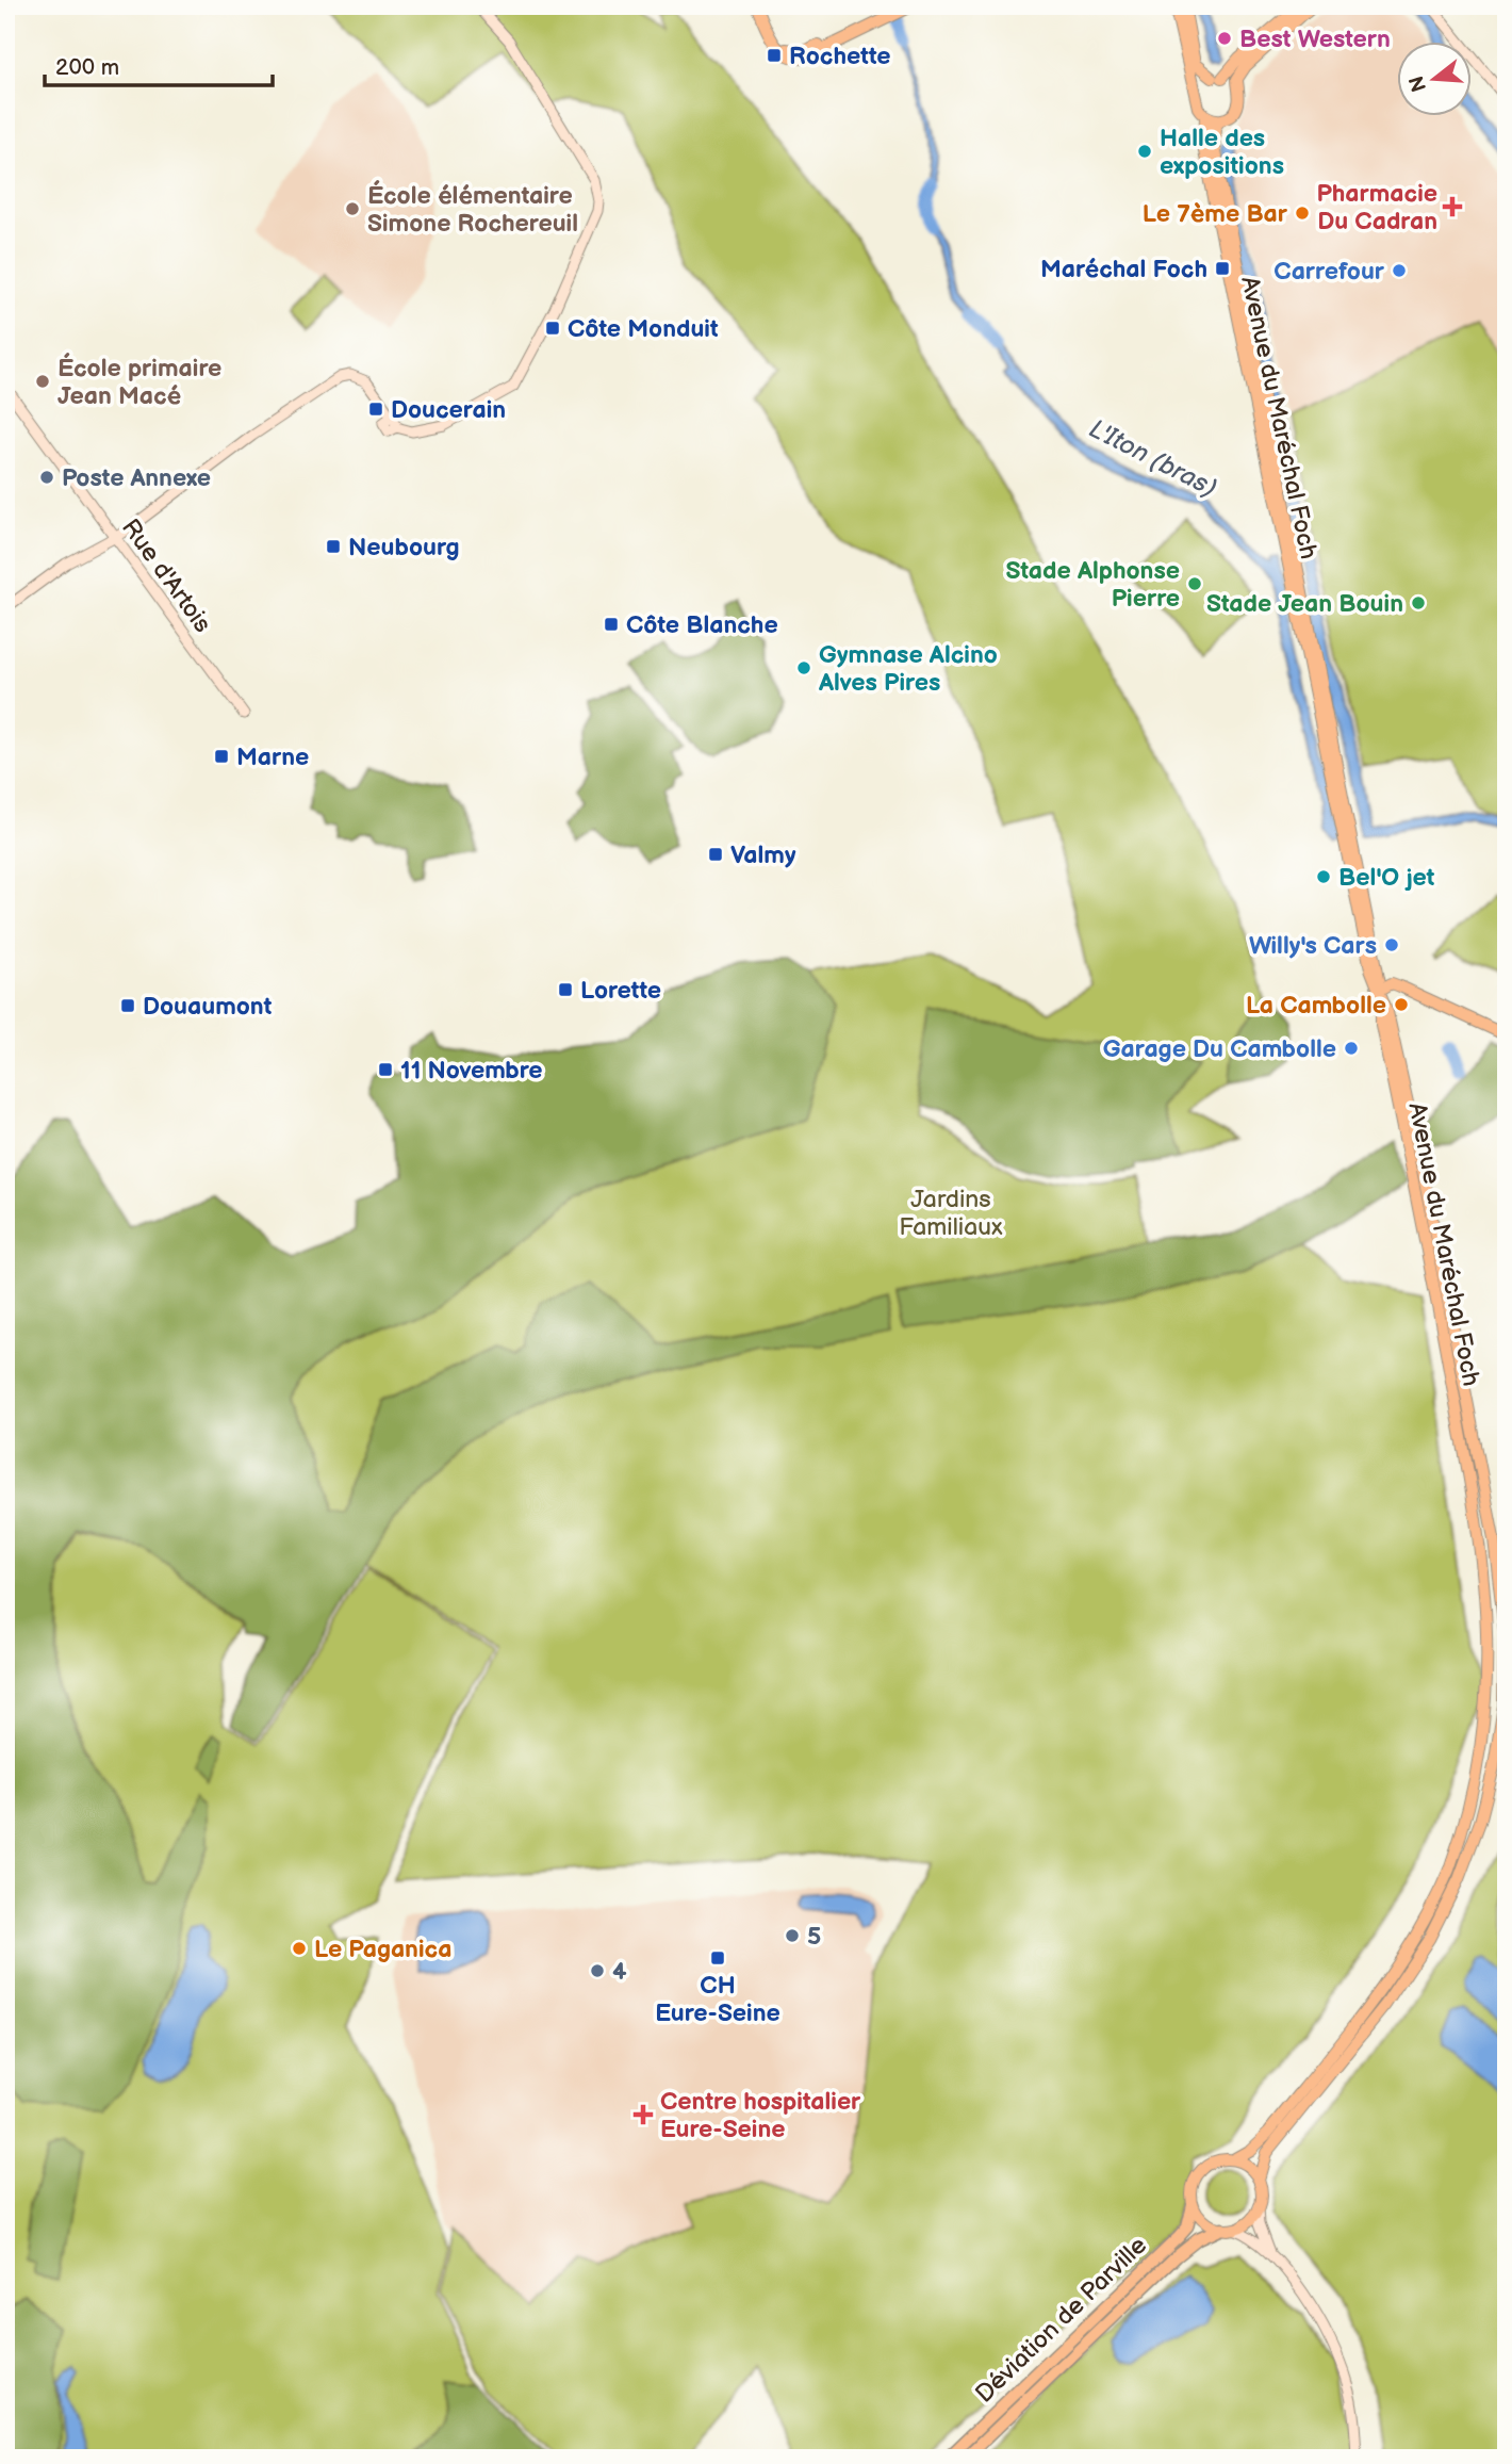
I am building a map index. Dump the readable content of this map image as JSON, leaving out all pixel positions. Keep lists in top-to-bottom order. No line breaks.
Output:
{"streets":{"highway":["Déviation de Parville"],"main road":["Avenue du Maréchal Foch"],"street":["Rue d'Artois"]},"crossings":[["Avenue du Maréchal Foch","Déviation de Parville"]],"water":["L'Iton (bras)"],"parks":["Jardins Familiaux"],"places":{"other":["Best Western","Halle des expositions","École élémentaire Simone Rochereuil","Le 7ème Bar","Carrefour","École primaire Jean Macé","Poste Annexe","Stade Alphonse Pierre","Stade Jean Bouin","Gymnase Alcino Alves Pires","Bel'O jet","Willy's Cars","La Cambolle","Garage Du Cambolle","5","Le Paganica","4"],"transit":["Rochette","Maréchal Foch","Côte Monduit","Doucerain","Neubourg","Côte Blanche","Marne","Valmy","Lorette","Douaumont","11 Novembre","CH Eure-Seine"],"health":["Pharmacie Du Cadran","Centre hospitalier Eure-Seine"]},"scale_bar":"200 m","north":"left"}
